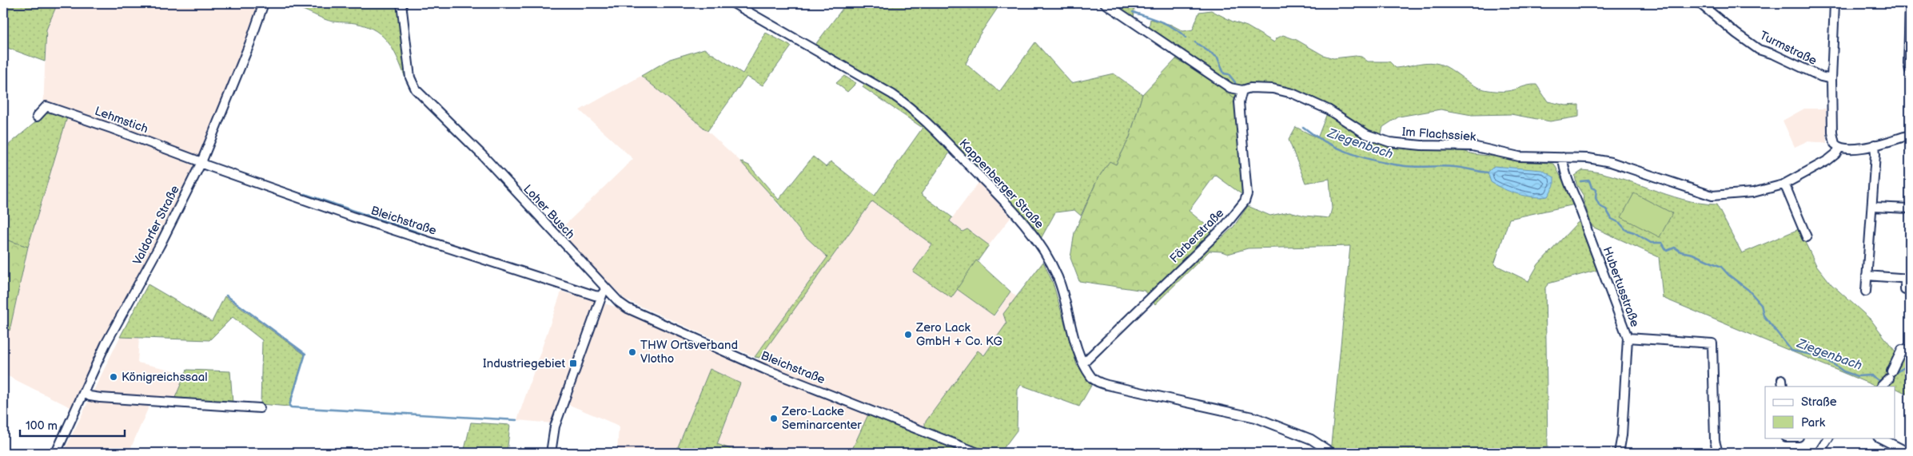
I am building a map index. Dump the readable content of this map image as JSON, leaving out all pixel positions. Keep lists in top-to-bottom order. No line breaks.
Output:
{"streets":{"street":["Turmstraße","Lehmstich","Im Flachssiek","Kappenberger Straße","Loher Busch","Bleichstraße","Valdorfer Straße","Färberstraße","Hubertusstraße"]},"crossings":[["Lehmstich","Bleichstraße"],["Lehmstich","Valdorfer Straße"],["Im Flachssiek","Färberstraße"],["Im Flachssiek","Hubertusstraße"],["Kappenberger Straße","Färberstraße"],["Loher Busch","Bleichstraße"],["Bleichstraße","Valdorfer Straße"]],"water":["Ziegenbach"],"places":{"other":["Zero Lack GmbH + Co. KG","THW Ortsverband Vlotho","Königreichssaal","Zero-Lacke Seminarcenter"],"transit":["Industriegebiet"]},"legend":["Straße","Park"],"scale_bar":"100 m"}
